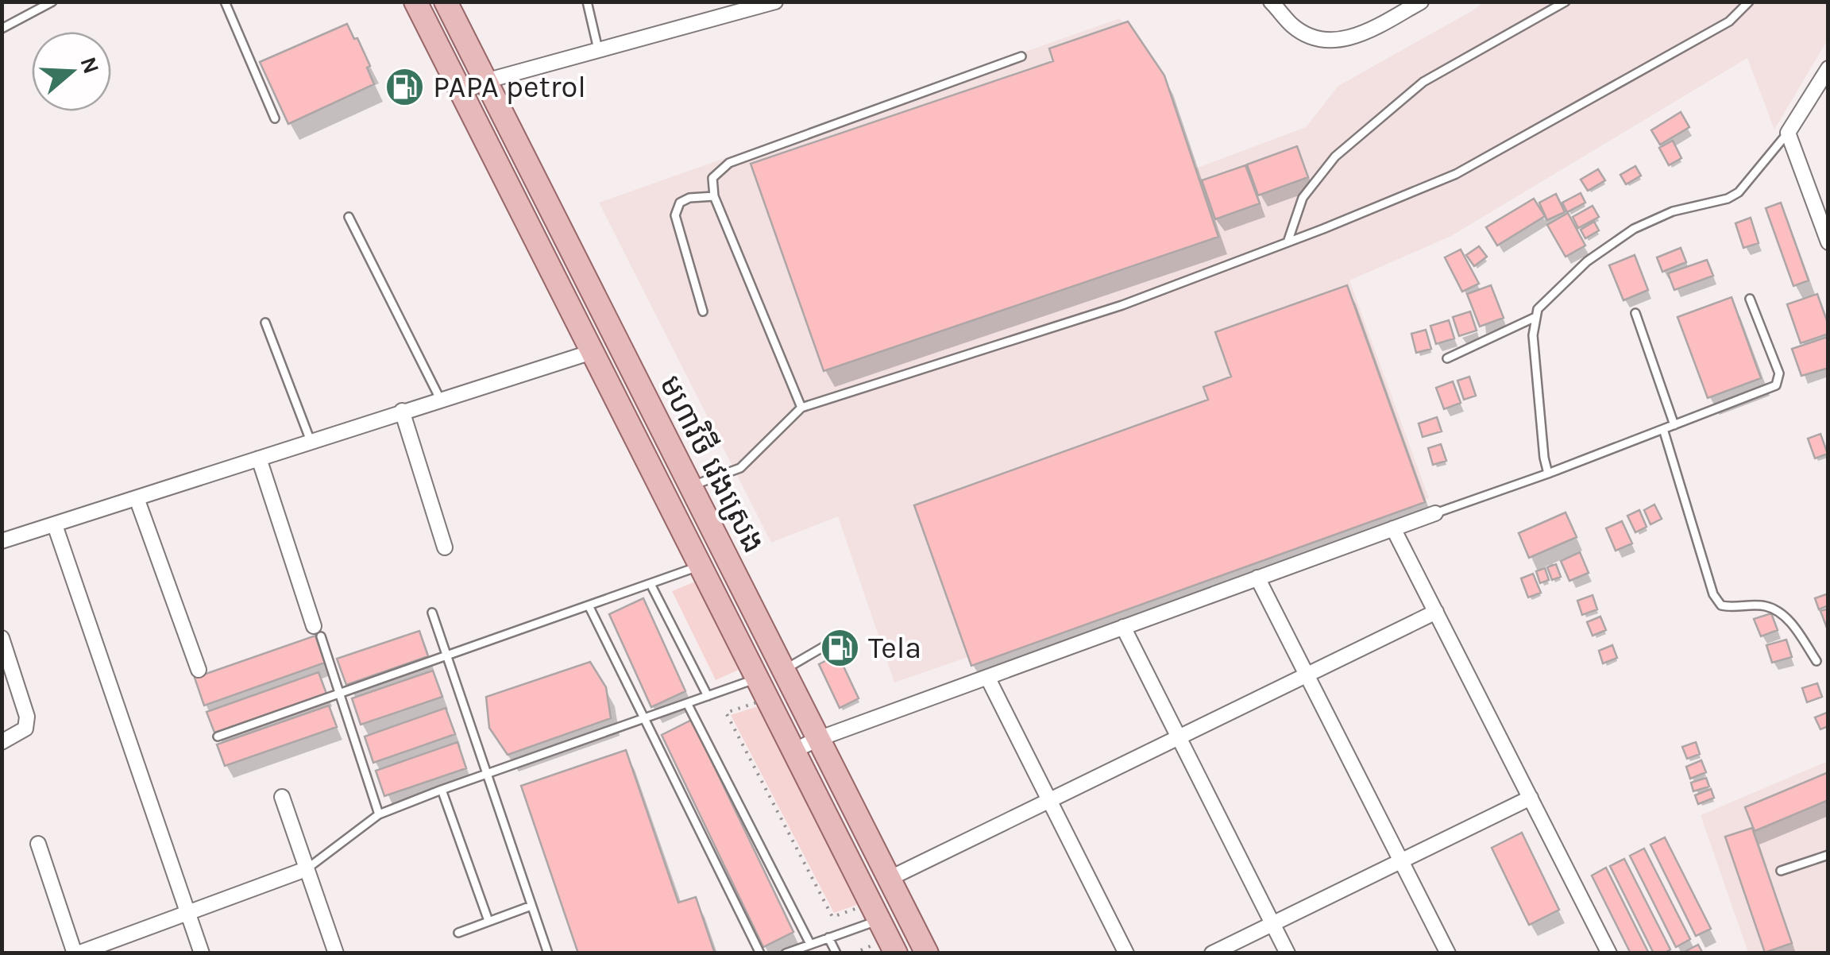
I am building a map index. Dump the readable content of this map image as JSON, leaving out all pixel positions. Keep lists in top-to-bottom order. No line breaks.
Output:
{"streets":{"main road":["មហាវិថី វេងស្រេង"]},"places":{"fuel station":["PAPA petrol","Tela"]},"north":"right"}
